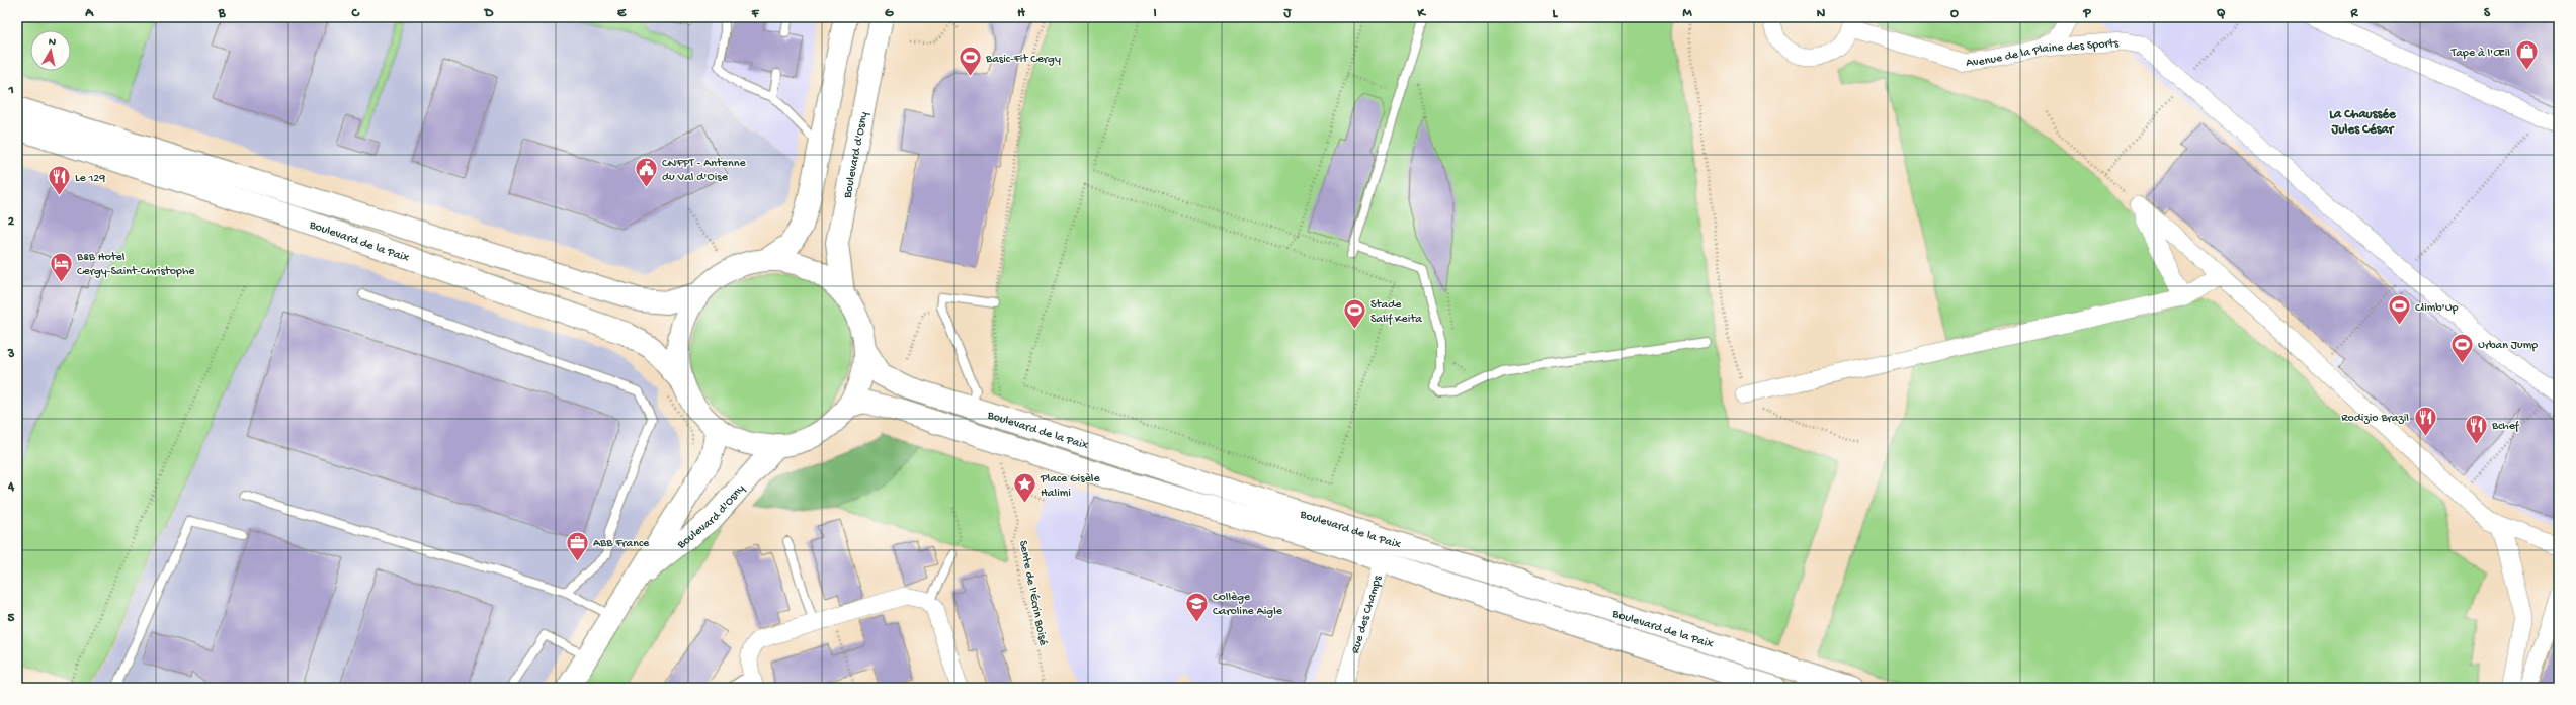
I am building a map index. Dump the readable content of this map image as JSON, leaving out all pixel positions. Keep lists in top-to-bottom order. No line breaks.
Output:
{"streets":{"main road":["Boulevard d'Osny","Boulevard de la Paix"],"street":["Avenue de la Plaine des Sports","Rue des Champs"],"path":["Sente de l'Écrin Boisé"]},"crossings":[["Boulevard de la Paix","Rue des Champs"]],"districts":["La Chaussée Jules César"],"places":{"shop":["Tape à l'Œil"],"sports":["Basic-Fit Cergy","Climb'Up","Stade Salif Keita","Urban Jump"],"public building":["CNFPT - Antenne du Val d'Oise"],"restaurant":["Le 129","Rodizio Brazil","Bchef"],"hotel":["B&B Hotel Cergy-Saint-Christophe"],"place":["Place Gisèle Halimi"],"office":["ABB France"],"school or university":["Collège Caroline Aigle"]},"north":"top","grid":{"columns":["A","B","C","D","E","F","G","H","I","J","K","L","M","N","O","P","Q","R","S"],"rows":["1","2","3","4","5"]}}
